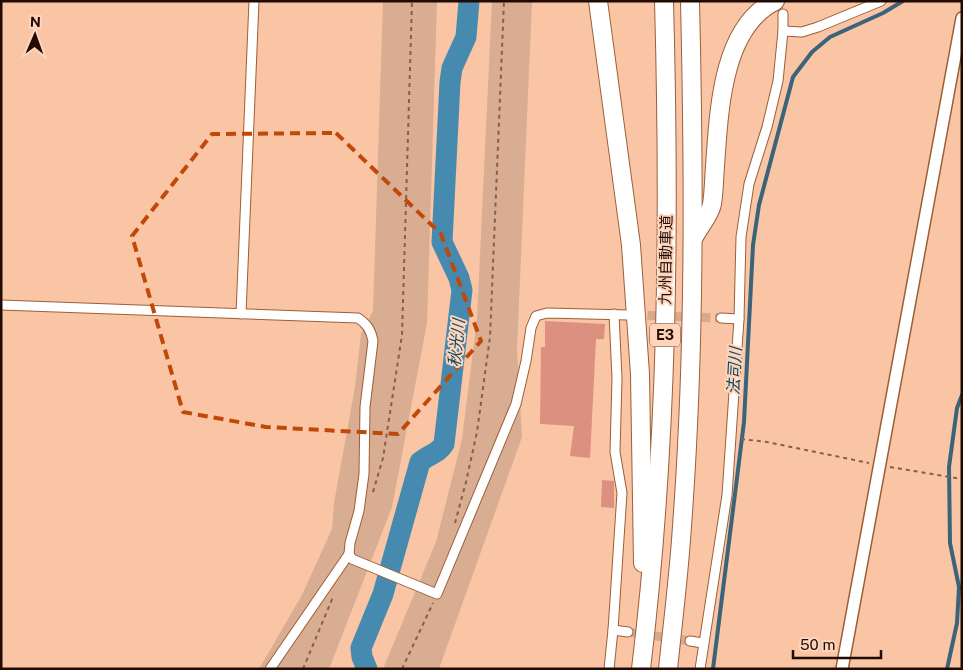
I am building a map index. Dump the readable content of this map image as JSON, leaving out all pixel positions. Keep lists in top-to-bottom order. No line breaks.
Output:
{"streets":{"highway":["九州自動車道","E3"]},"water":["秋光川","法司川"],"scale_bar":"50 m","north":"top"}
